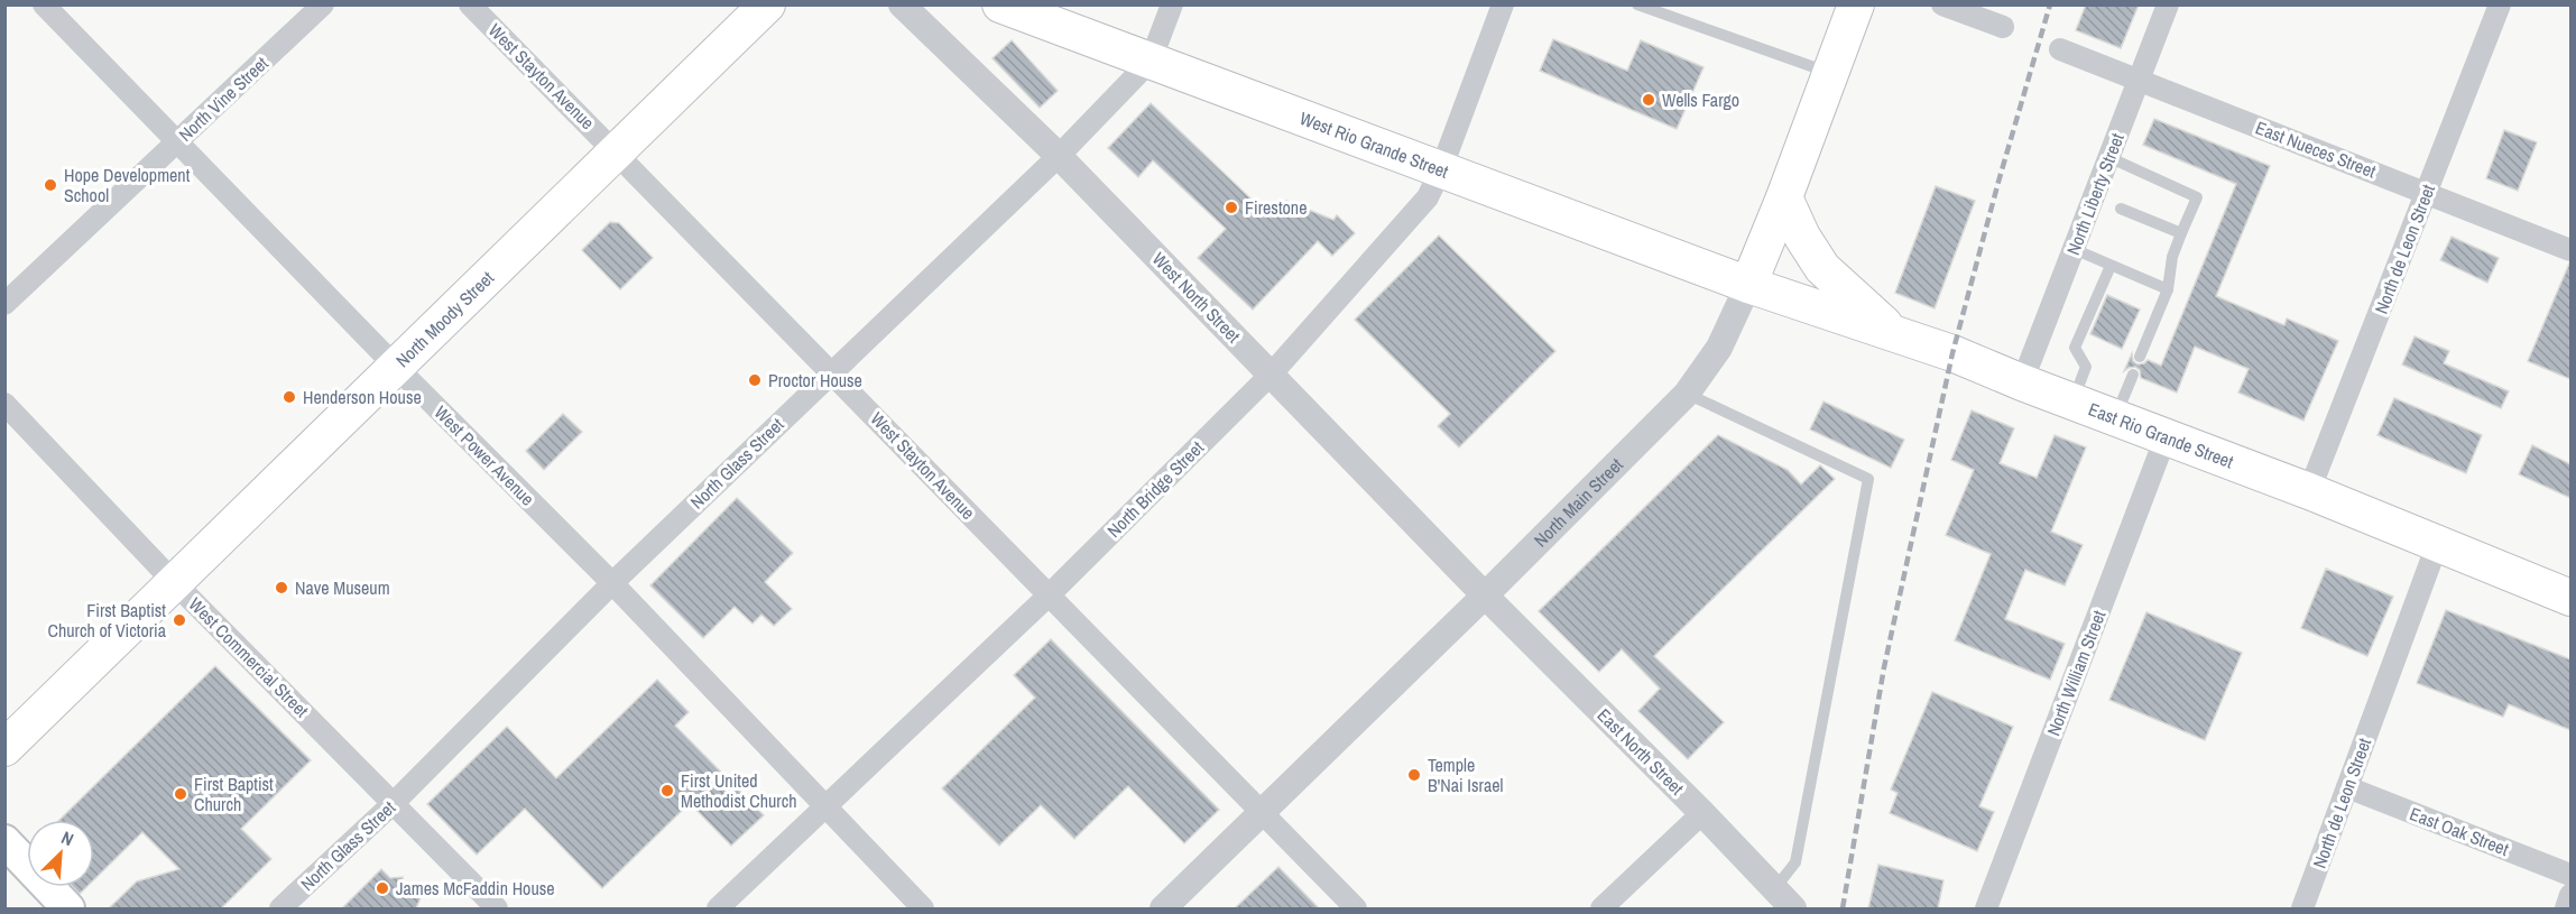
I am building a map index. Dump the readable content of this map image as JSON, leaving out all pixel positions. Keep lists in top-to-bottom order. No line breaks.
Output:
{"streets":{"main road":["West Rio Grande Street","North Moody Street","East Rio Grande Street","North Main Street"],"street":["West Stayton Avenue","North Vine Street","East Nueces Street","North Liberty Street","North de Leon Street","West North Street","West Power Avenue","North Glass Street","North Bridge Street","West Commercial Street","North William Street","East North Street","East Oak Street"]},"crossings":[["West Stayton Avenue","North Moody Street"],["West Stayton Avenue","North Glass Street"],["West Stayton Avenue","North Bridge Street"],["West Stayton Avenue","North Main Street"],["North Vine Street","West Power Avenue"],["West Rio Grande Street","East Rio Grande Street"],["West Rio Grande Street","North Glass Street"],["West Rio Grande Street","North Bridge Street"],["West Rio Grande Street","North Main Street"],["East Nueces Street","North Liberty Street"],["East Nueces Street","North de Leon Street"],["North Liberty Street","East Rio Grande Street"],["North de Leon Street","East Rio Grande Street"],["North de Leon Street","East Oak Street"],["West North Street","North Glass Street"],["West North Street","North Bridge Street"],["West North Street","North Main Street"],["West North Street","East North Street"],["North Moody Street","West Power Avenue"],["North Moody Street","West Commercial Street"],["East Rio Grande Street","North Main Street"],["East Rio Grande Street","North William Street"],["West Power Avenue","North Glass Street"],["West Power Avenue","North Bridge Street"],["North Glass Street","West Commercial Street"],["North Main Street","East North Street"]],"places":["Wells Fargo","Hope Development School","Firestone","Proctor House","Henderson House","Nave Museum","First Baptist Church of Victoria","Temple B'Nai Israel","First United Methodist Church","First Baptist Church","James McFaddin House"],"north":"top right"}
